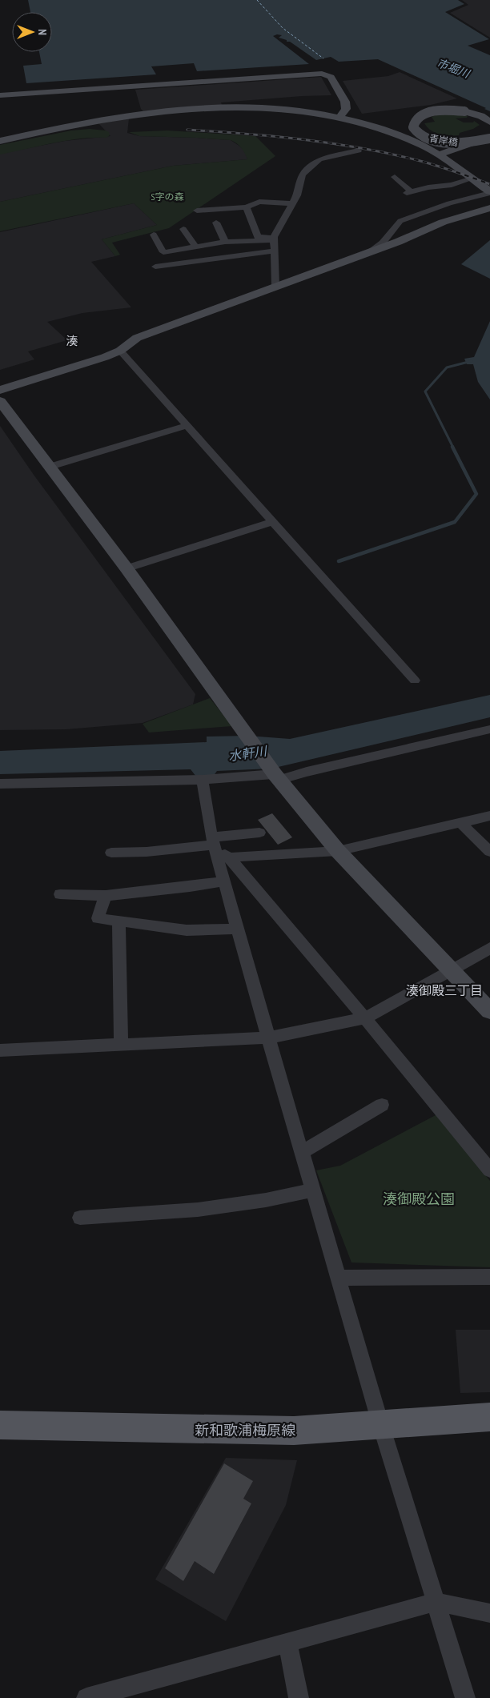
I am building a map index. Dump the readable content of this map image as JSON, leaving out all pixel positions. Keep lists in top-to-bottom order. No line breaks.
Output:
{"streets":{"main road":["新和歌浦梅原線"],"street":["青岸橋"]},"districts":["湊","湊御殿三丁目"],"water":["市堀川","水軒川"],"parks":["S字の森","湊御殿公園"],"north":"right"}
